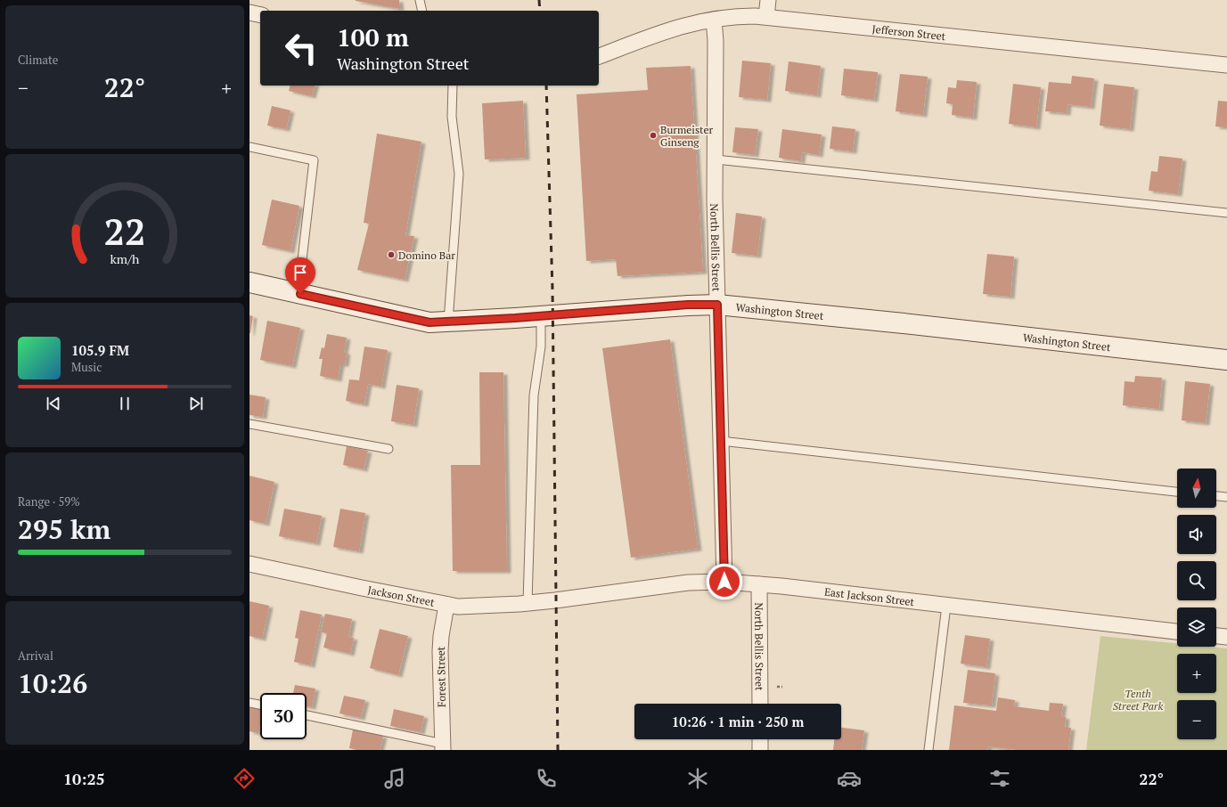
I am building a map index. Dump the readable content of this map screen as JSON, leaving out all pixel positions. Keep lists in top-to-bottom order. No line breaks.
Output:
{"streets":{"street":["Jefferson Street","North Bellis Street","Washington Street","Jackson Street","East Jackson Street","Forest Street"]},"crossings":[["Jefferson Street","North Bellis Street"],["North Bellis Street","Washington Street"],["North Bellis Street","East Jackson Street"],["Jackson Street","East Jackson Street"],["Jackson Street","Forest Street"]],"parks":["Tenth Street Park"],"places":["Burmeister Ginseng","Domino Bar"],"north":"top","page":{"tile":["Climate",["Range · 59%","295 km"],["Arrival","10:26"]],"turn":["100 m","Washington Street"],"heat":["−","22°","+"],"song":["105.9 FM","Music"],"map_buttons":["+","−"],"limit":"30","trip":"10:26 · 1 min · 250 m","tabs":["10:25","22°"],"gauge":["22","km/h"]}}
